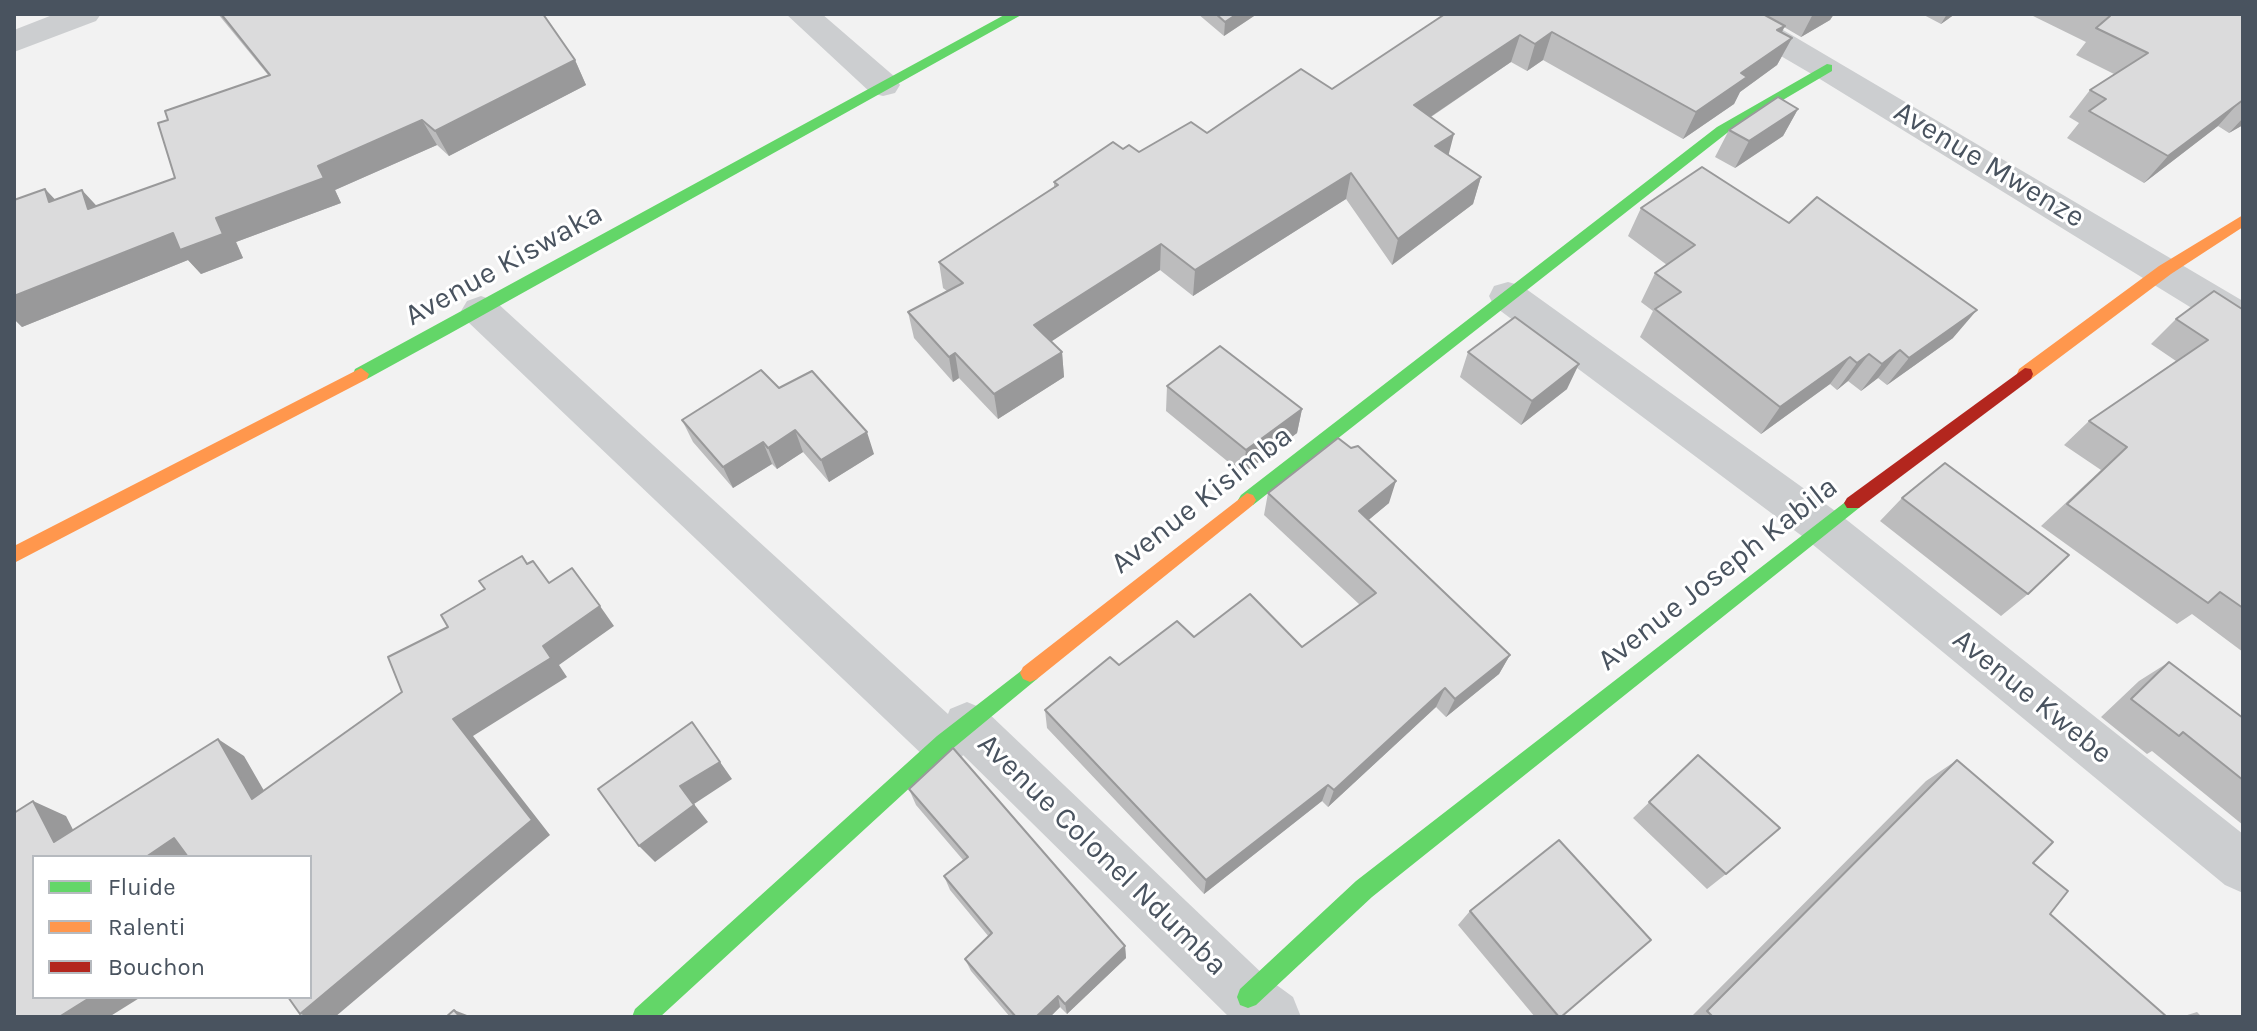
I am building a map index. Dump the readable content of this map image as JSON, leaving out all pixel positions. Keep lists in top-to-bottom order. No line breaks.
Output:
{"streets":{"street":["Avenue Mwenze","Avenue Kiswaka","Avenue Kisimba","Avenue Joseph Kabila","Avenue Kwebe","Avenue Colonel Ndumba"]},"crossings":[["Avenue Mwenze","Avenue Kisimba"],["Avenue Mwenze","Avenue Joseph Kabila"],["Avenue Kiswaka","Avenue Colonel Ndumba"],["Avenue Kisimba","Avenue Kwebe"],["Avenue Kisimba","Avenue Colonel Ndumba"],["Avenue Joseph Kabila","Avenue Kwebe"],["Avenue Joseph Kabila","Avenue Colonel Ndumba"]],"legend":["Fluide","Ralenti","Bouchon"]}
